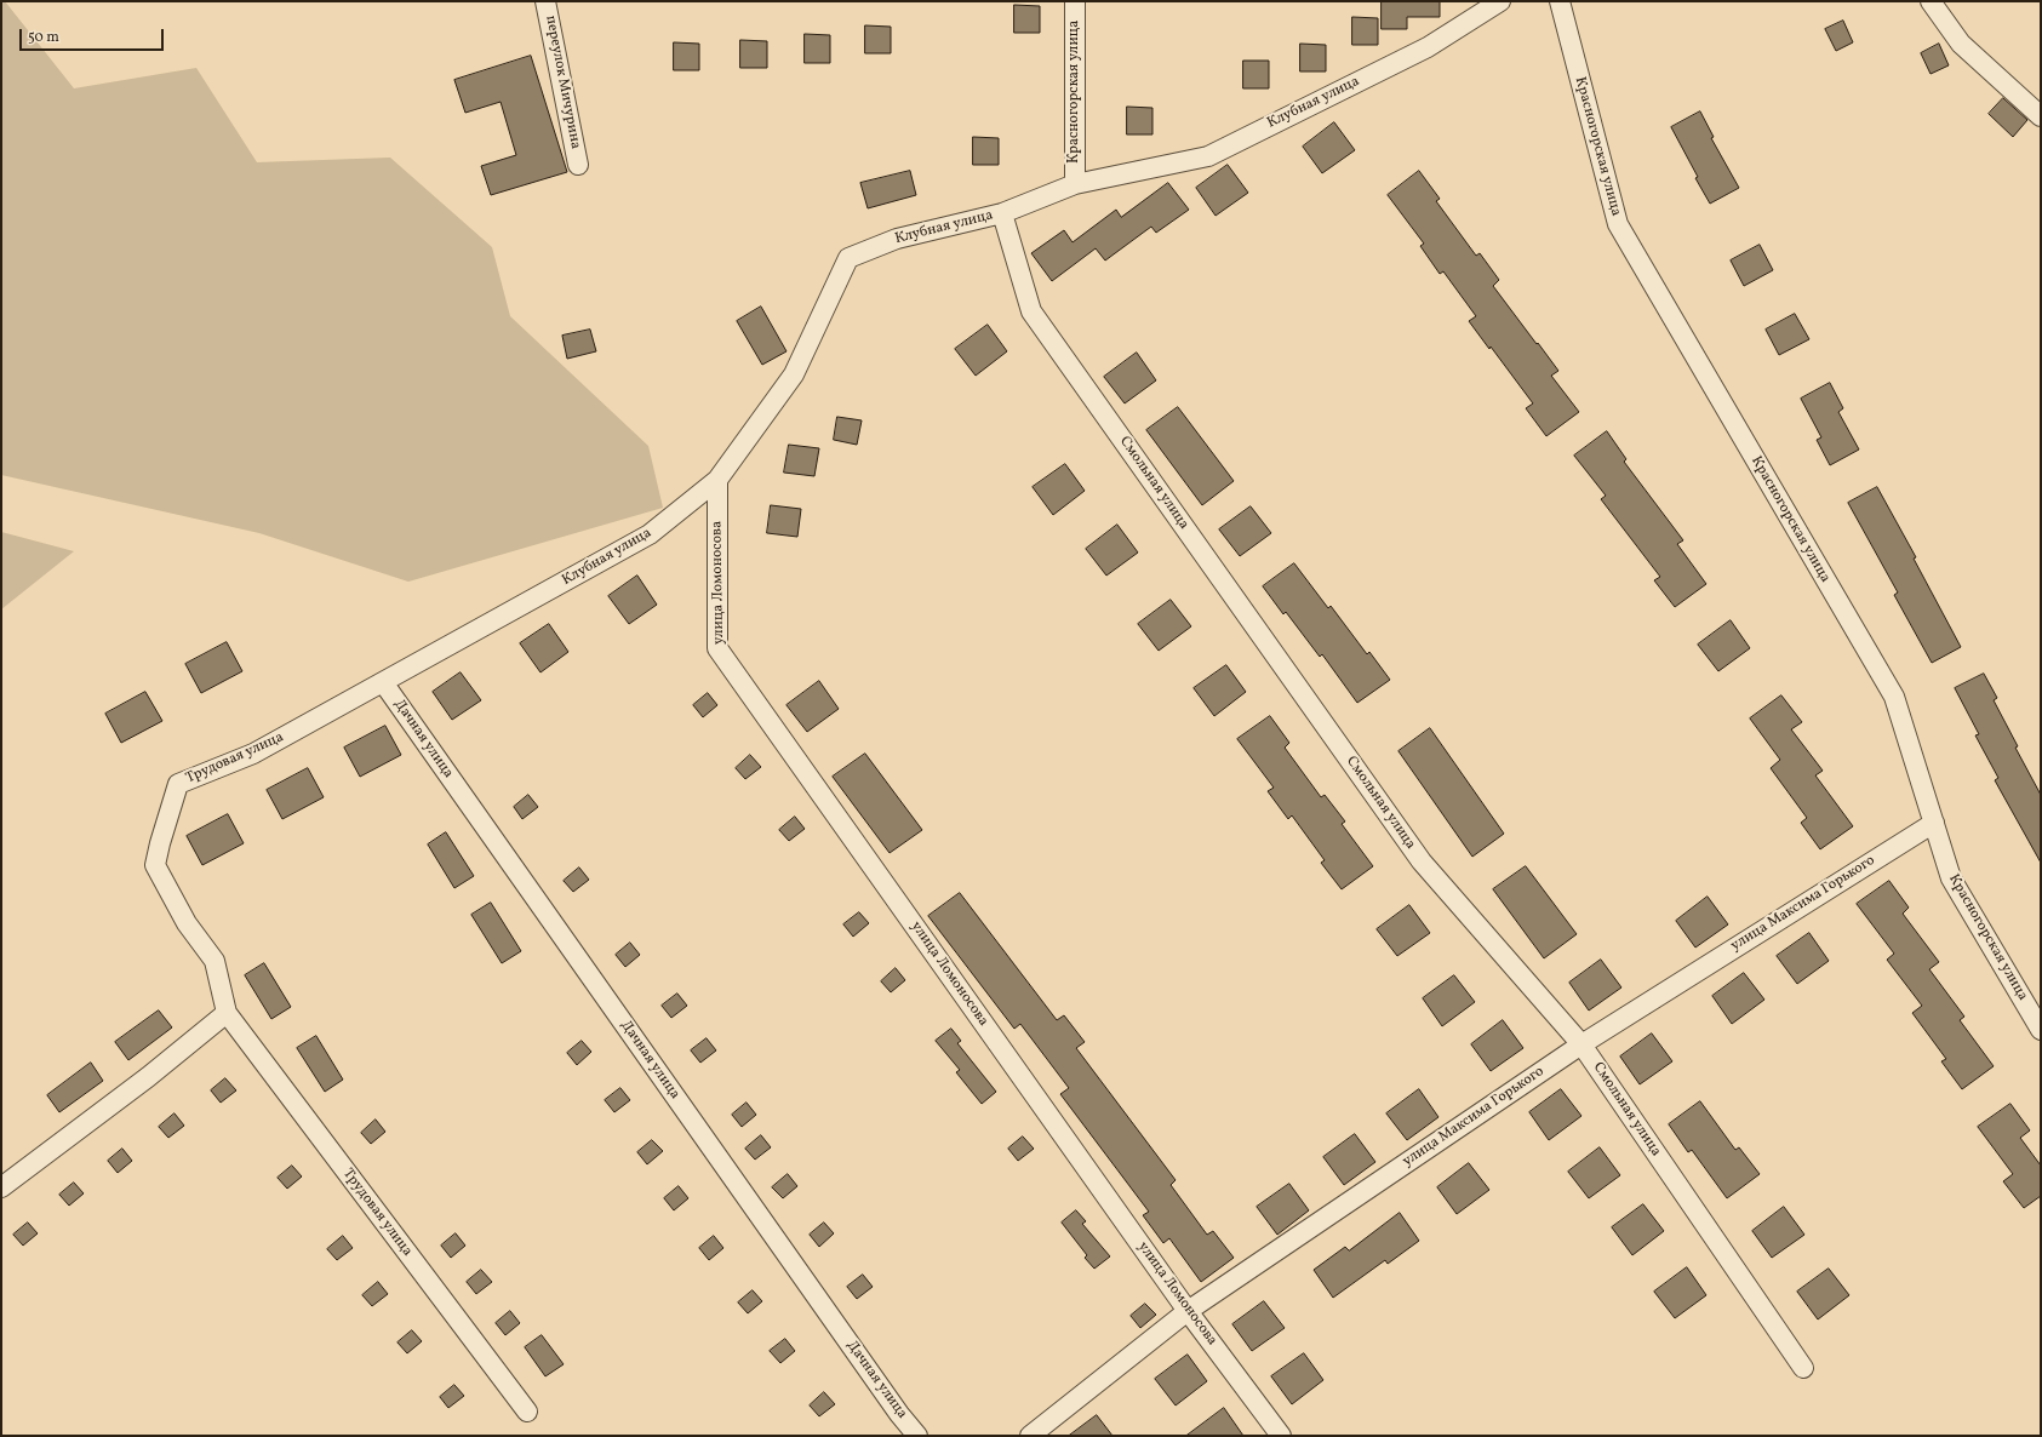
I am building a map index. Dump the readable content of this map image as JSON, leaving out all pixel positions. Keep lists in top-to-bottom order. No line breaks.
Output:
{"streets":{"street":["переулок Мичурина","Красногорская улица","Клубная улица","Смольная улица","улица Ломоносова","Дачная улица","Трудовая улица","улица Максима Горького"]},"crossings":[["Красногорская улица","Клубная улица"],["Красногорская улица","улица Максима Горького"],["Клубная улица","Смольная улица"],["Клубная улица","улица Ломоносова"],["Клубная улица","Дачная улица"],["Клубная улица","Трудовая улица"],["Смольная улица","улица Максима Горького"],["улица Ломоносова","улица Максима Горького"],["Дачная улица","Трудовая улица"]],"scale_bar":"50 m"}
